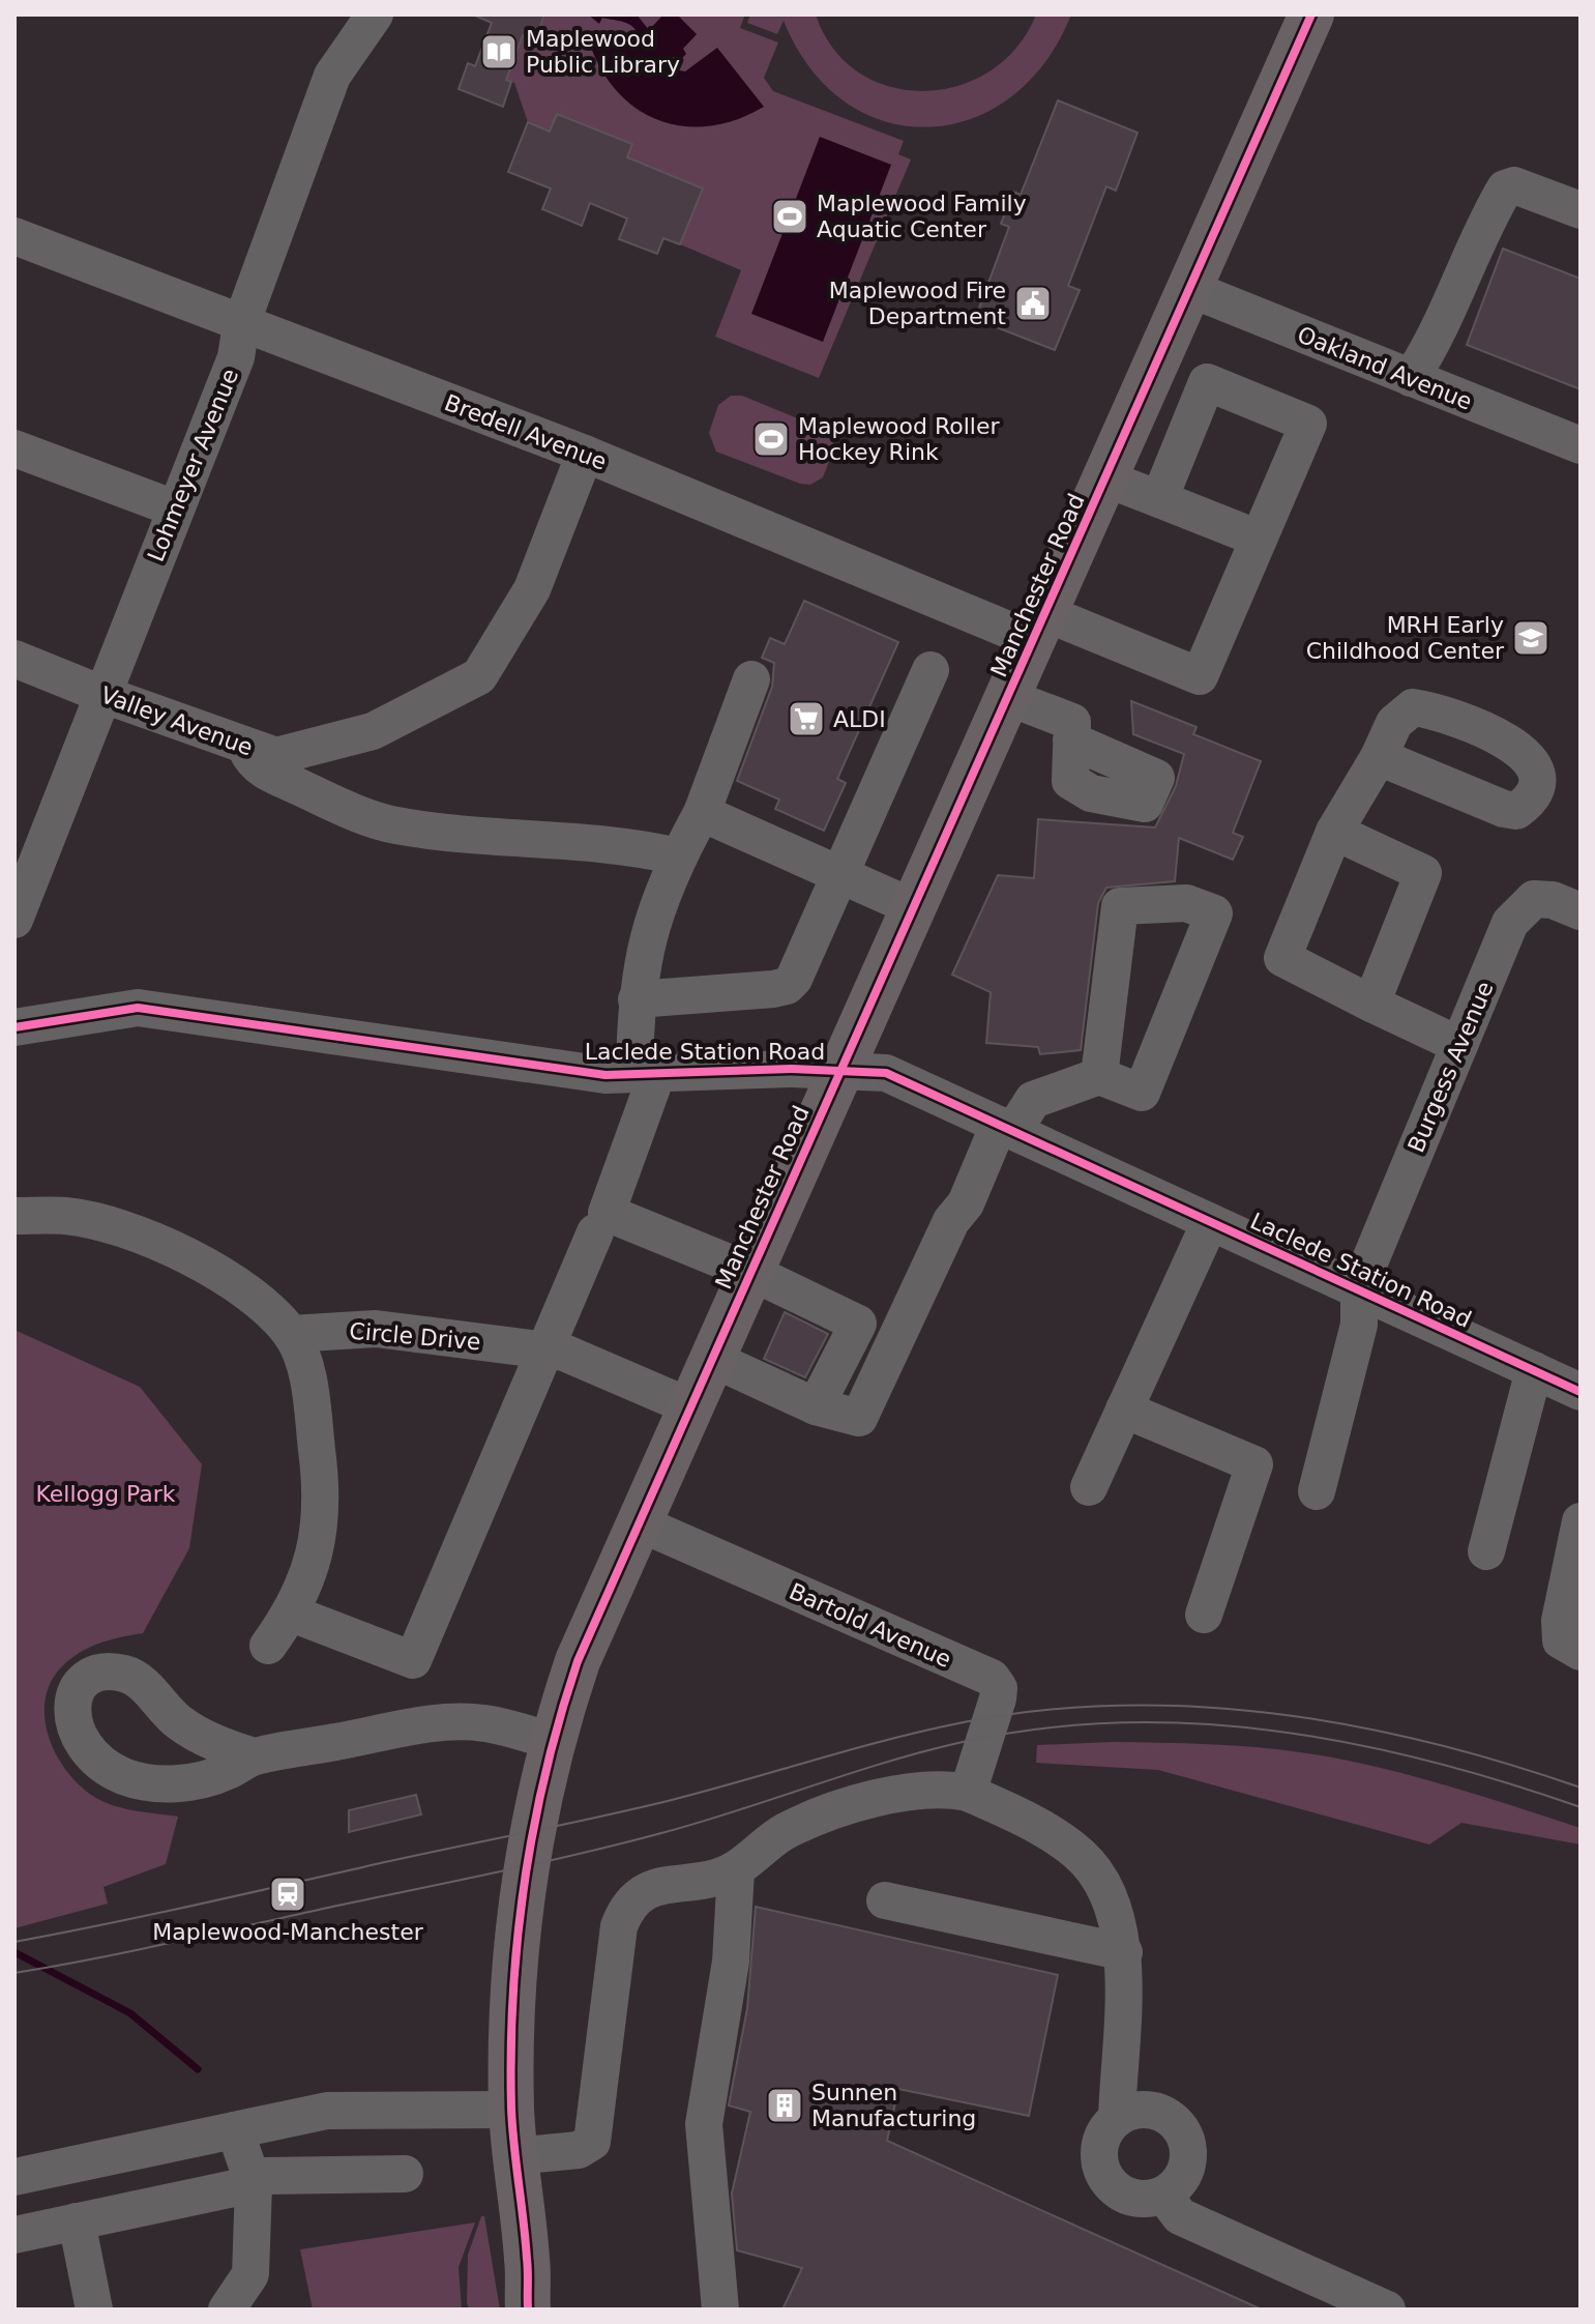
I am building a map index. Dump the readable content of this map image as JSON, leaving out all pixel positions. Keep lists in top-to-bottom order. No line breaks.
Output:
{"streets":{"main road":["Manchester Road"],"street":["Oakland Avenue","Bredell Avenue","Lohmeyer Avenue","Valley Avenue","Laclede Station Road","Burgess Avenue","Circle Drive","Bartold Avenue"]},"crossings":[["Oakland Avenue","Manchester Road"],["Bredell Avenue","Lohmeyer Avenue"],["Bredell Avenue","Manchester Road"],["Bredell Avenue","Valley Avenue"],["Lohmeyer Avenue","Valley Avenue"],["Manchester Road","Laclede Station Road"],["Manchester Road","Circle Drive"],["Manchester Road","Bartold Avenue"],["Laclede Station Road","Burgess Avenue"]],"parks":["Kellogg Park"],"places":{"library":["Maplewood Public Library"],"sports":["Maplewood Family Aquatic Center","Maplewood Roller Hockey Rink"],"public building":["Maplewood Fire Department"],"school or university":["MRH Early Childhood Center"],"supermarket":["ALDI"],"station":["Maplewood-Manchester"],"building":["Sunnen Manufacturing"]}}
